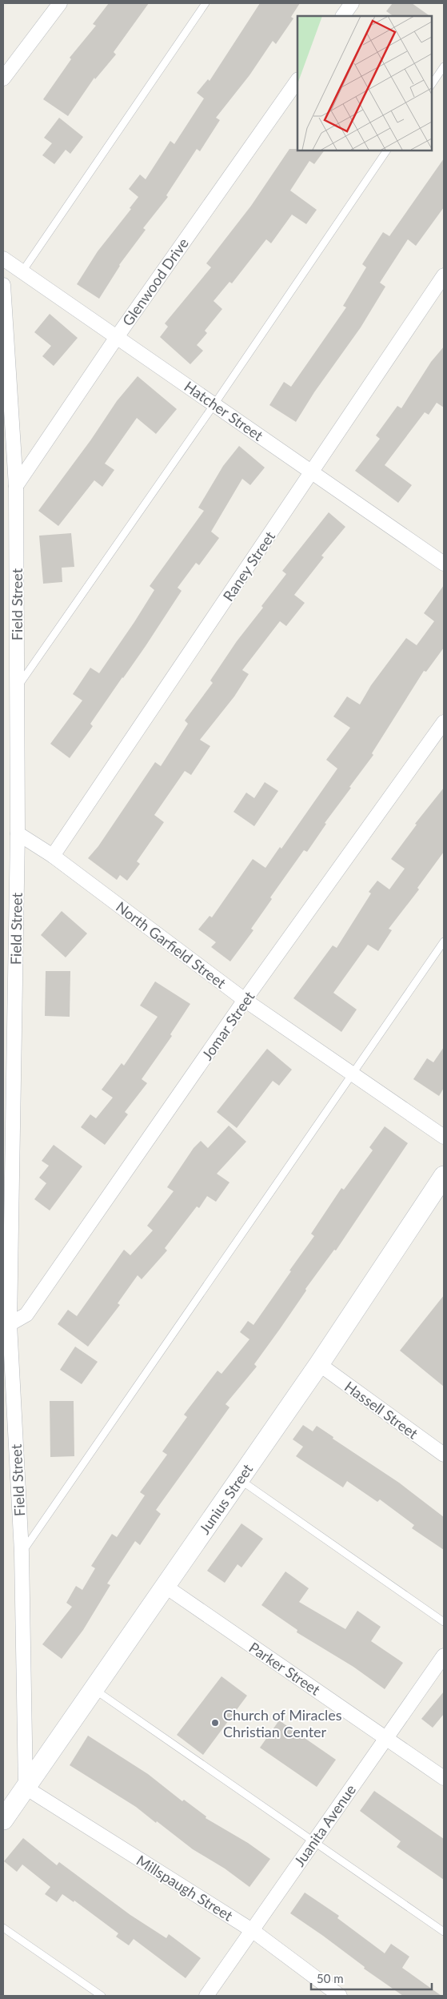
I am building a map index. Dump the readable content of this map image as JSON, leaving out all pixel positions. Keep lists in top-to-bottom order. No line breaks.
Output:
{"streets":{"street":["Glenwood Drive","Hatcher Street","Raney Street","Field Street","North Garfield Street","Jomar Street","Hassell Street","Junius Street","Parker Street","Juanita Avenue","Millspaugh Street"]},"crossings":[["Glenwood Drive","Hatcher Street"],["Glenwood Drive","Field Street"],["Hatcher Street","Raney Street"],["Raney Street","North Garfield Street"],["Field Street","North Garfield Street"],["Field Street","Jomar Street"],["Field Street","Junius Street"],["Field Street","Millspaugh Street"],["North Garfield Street","Jomar Street"],["Hassell Street","Junius Street"],["Junius Street","Parker Street"],["Junius Street","Millspaugh Street"],["Parker Street","Juanita Avenue"],["Juanita Avenue","Millspaugh Street"]],"places":["Church of Miracles Christian Center"],"scale_bar":"50 m"}
